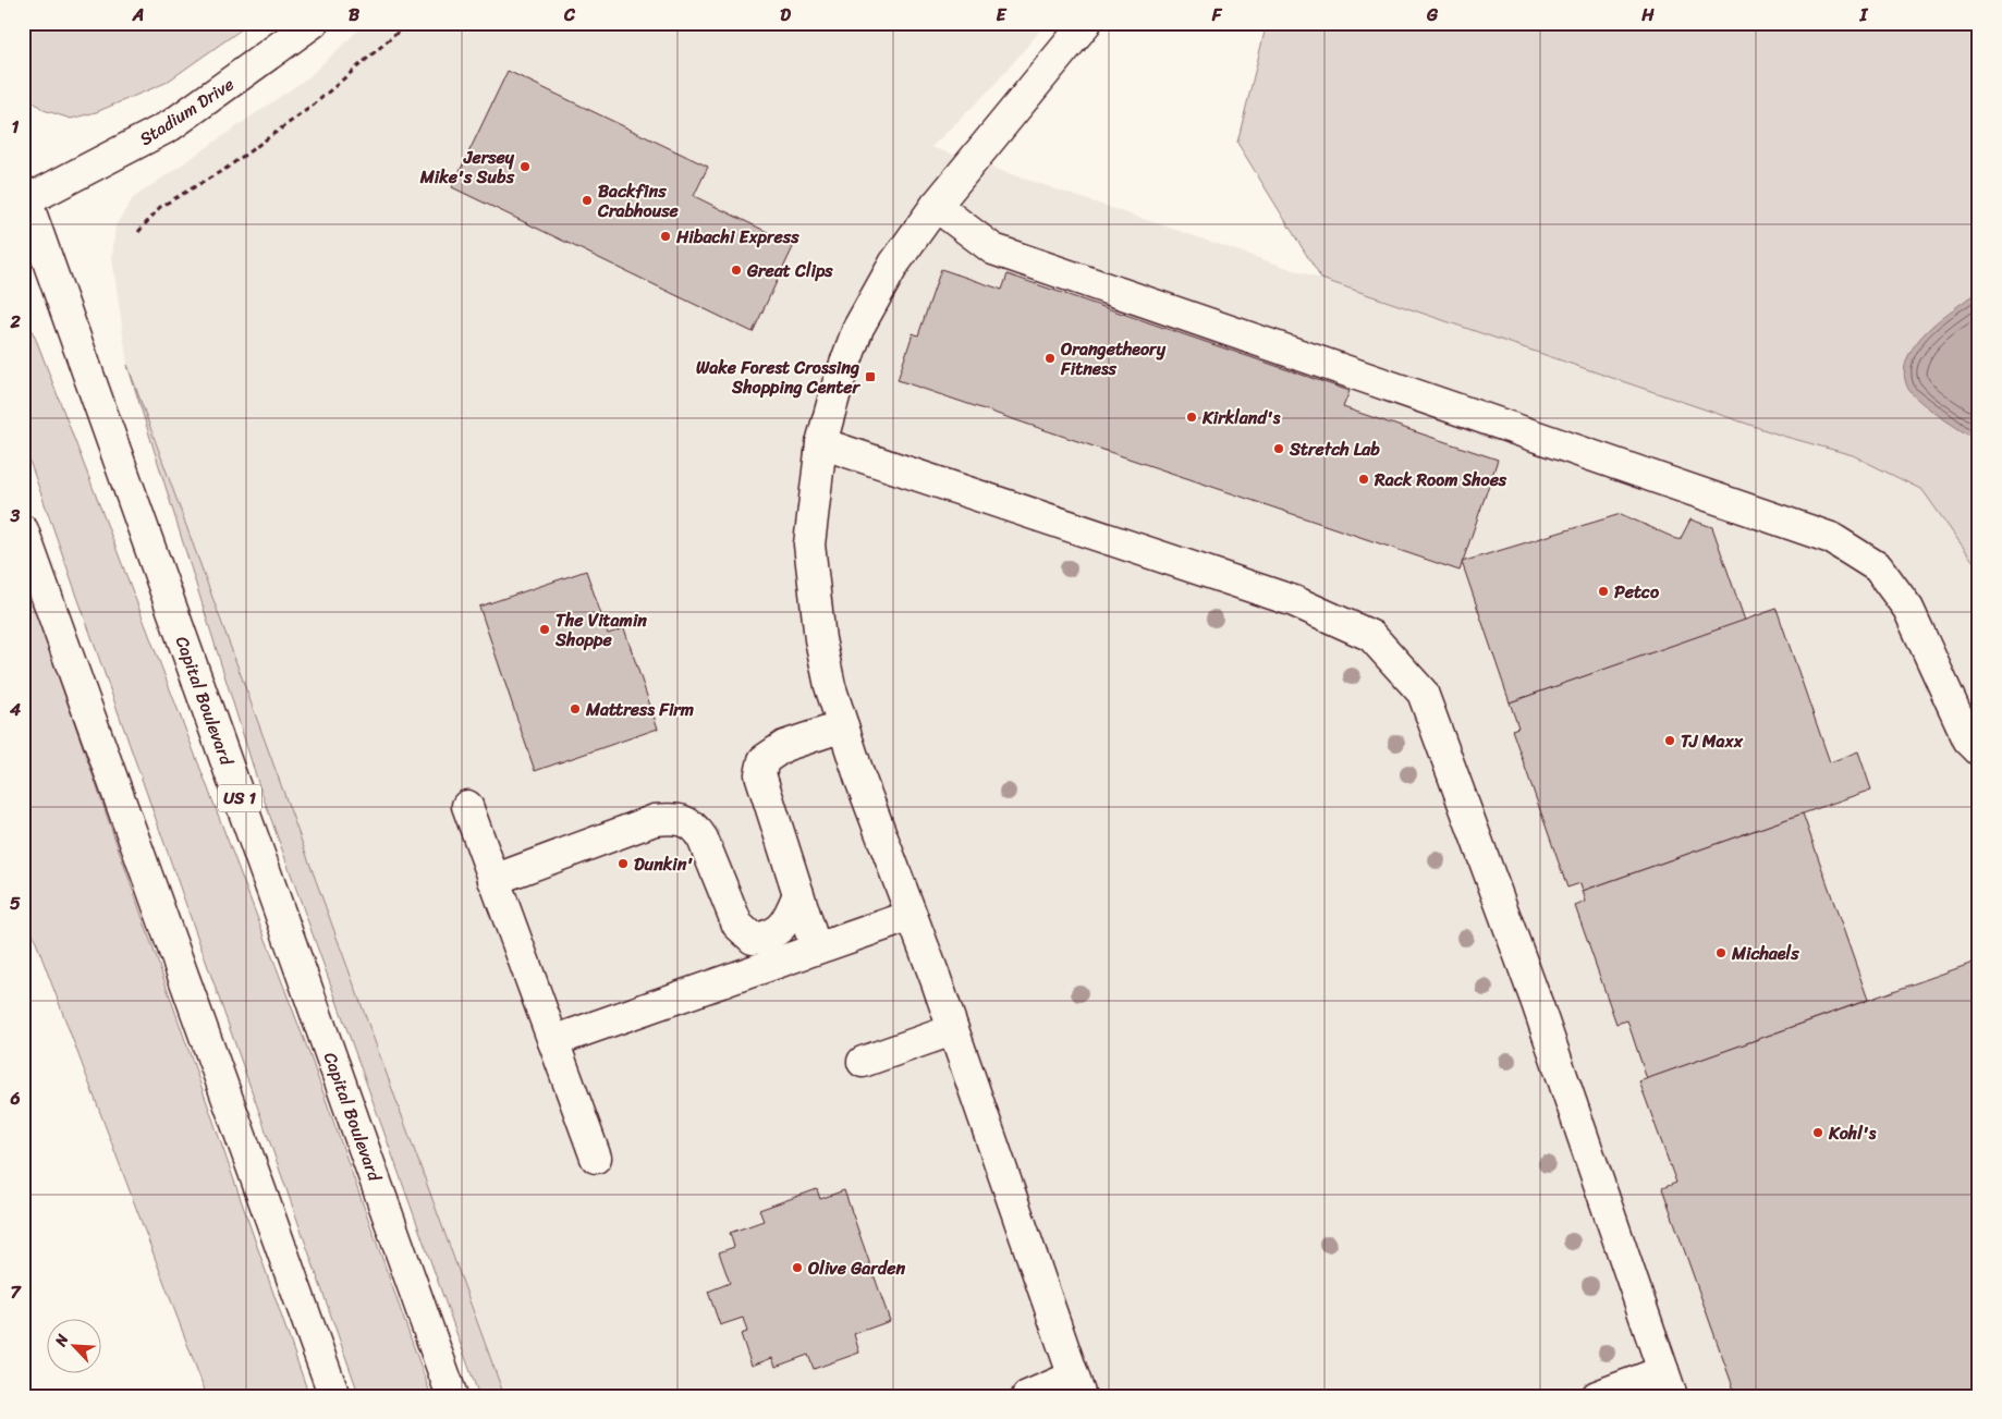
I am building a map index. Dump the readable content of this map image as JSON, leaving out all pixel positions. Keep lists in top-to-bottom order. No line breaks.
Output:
{"streets":{"main road":["Stadium Drive","Capital Boulevard","US 1"]},"crossings":[["Stadium Drive","Capital Boulevard"]],"places":{"other":["Jersey Mike's Subs","Backfins Crabhouse","Hibachi Express","Great Clips","Orangetheory Fitness","Kirkland's","Stretch Lab","Rack Room Shoes","Petco","The Vitamin Shoppe","Mattress Firm","TJ Maxx","Dunkin'","Michaels","Kohl's","Olive Garden"],"transit":["Wake Forest Crossing Shopping Center"]},"north":"top left","grid":{"columns":["A","B","C","D","E","F","G","H","I"],"rows":["1","2","3","4","5","6","7"]}}
